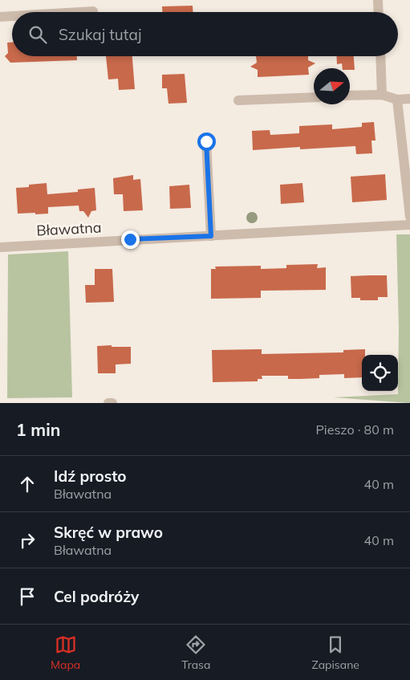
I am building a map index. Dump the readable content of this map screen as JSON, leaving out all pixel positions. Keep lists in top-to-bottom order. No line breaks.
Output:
{"streets":{"street":["Bławatna"]},"north":"right","page":{"search":"Szukaj tutaj","heading":["1 min","Pieszo · 80 m"],"list":[["Idź prosto","Bławatna","40 m"],["Skręć w prawo","Bławatna","40 m"],"Cel podróży"],"nav":["Mapa","Trasa","Zapisane"]}}
